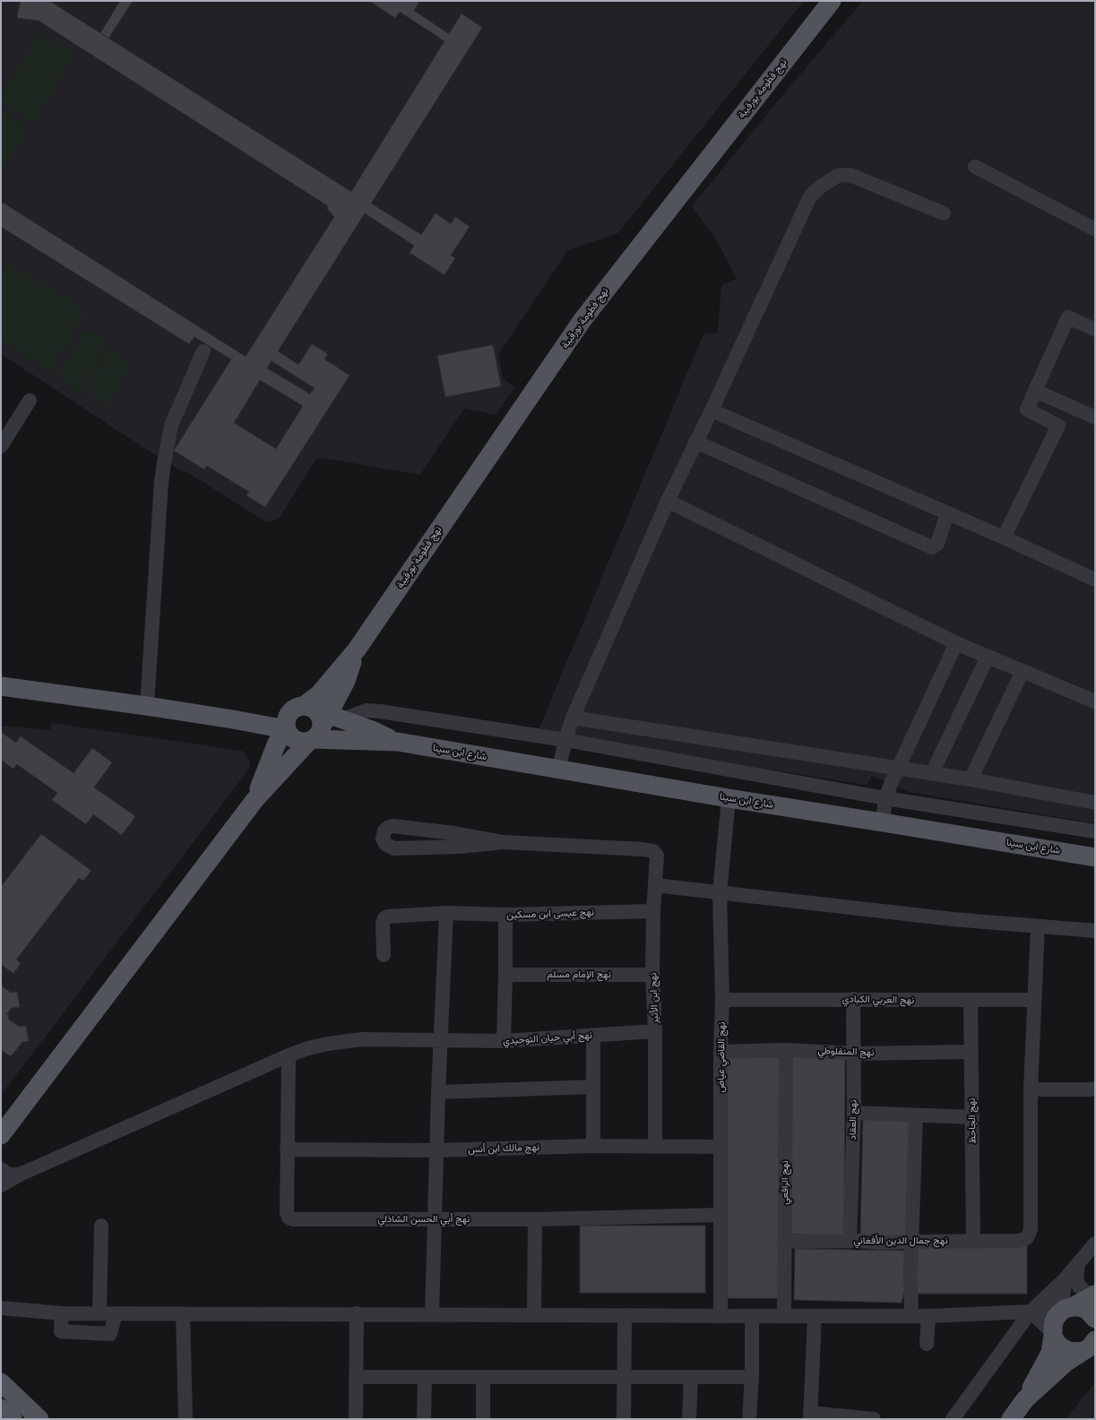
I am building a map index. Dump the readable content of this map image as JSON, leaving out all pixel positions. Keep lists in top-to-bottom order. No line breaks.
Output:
{"streets":{"main road":["نهج فطومة بورقيبة","شارع ابن سينا"],"street":["نهج عيسى ابن مسكين","نهج الإمام مسلم","نهج ابن الأثير","نهج العربي الكبادي","نهج أبي حيان التوحيدي","نهج المنفلوطي","نهج القاضي عياض","نهج العقاد","نهج الجاحظ","نهج مالك ابن أنس","نهج الرافعي","نهج أبي الحسن الشاذلي","نهج جمال الدين الأفغاني"]},"crossings":[["شارع ابن سينا","نهج القاضي عياض"],["نهج عيسى ابن مسكين","نهج ابن الأثير"],["نهج الإمام مسلم","نهج ابن الأثير"],["نهج ابن الأثير","نهج أبي حيان التوحيدي"],["نهج ابن الأثير","نهج مالك ابن أنس"],["نهج العربي الكبادي","نهج القاضي عياض"],["نهج العربي الكبادي","نهج العقاد"],["نهج العربي الكبادي","نهج الجاحظ"],["نهج أبي حيان التوحيدي","نهج أبي الحسن الشاذلي"],["نهج المنفلوطي","نهج القاضي عياض"],["نهج المنفلوطي","نهج العقاد"],["نهج المنفلوطي","نهج الجاحظ"],["نهج المنفلوطي","نهج الرافعي"],["نهج القاضي عياض","نهج مالك ابن أنس"],["نهج القاضي عياض","نهج أبي الحسن الشاذلي"],["نهج العقاد","نهج جمال الدين الأفغاني"],["نهج الجاحظ","نهج جمال الدين الأفغاني"],["نهج مالك ابن أنس","نهج أبي الحسن الشاذلي"],["نهج الرافعي","نهج جمال الدين الأفغاني"]]}
